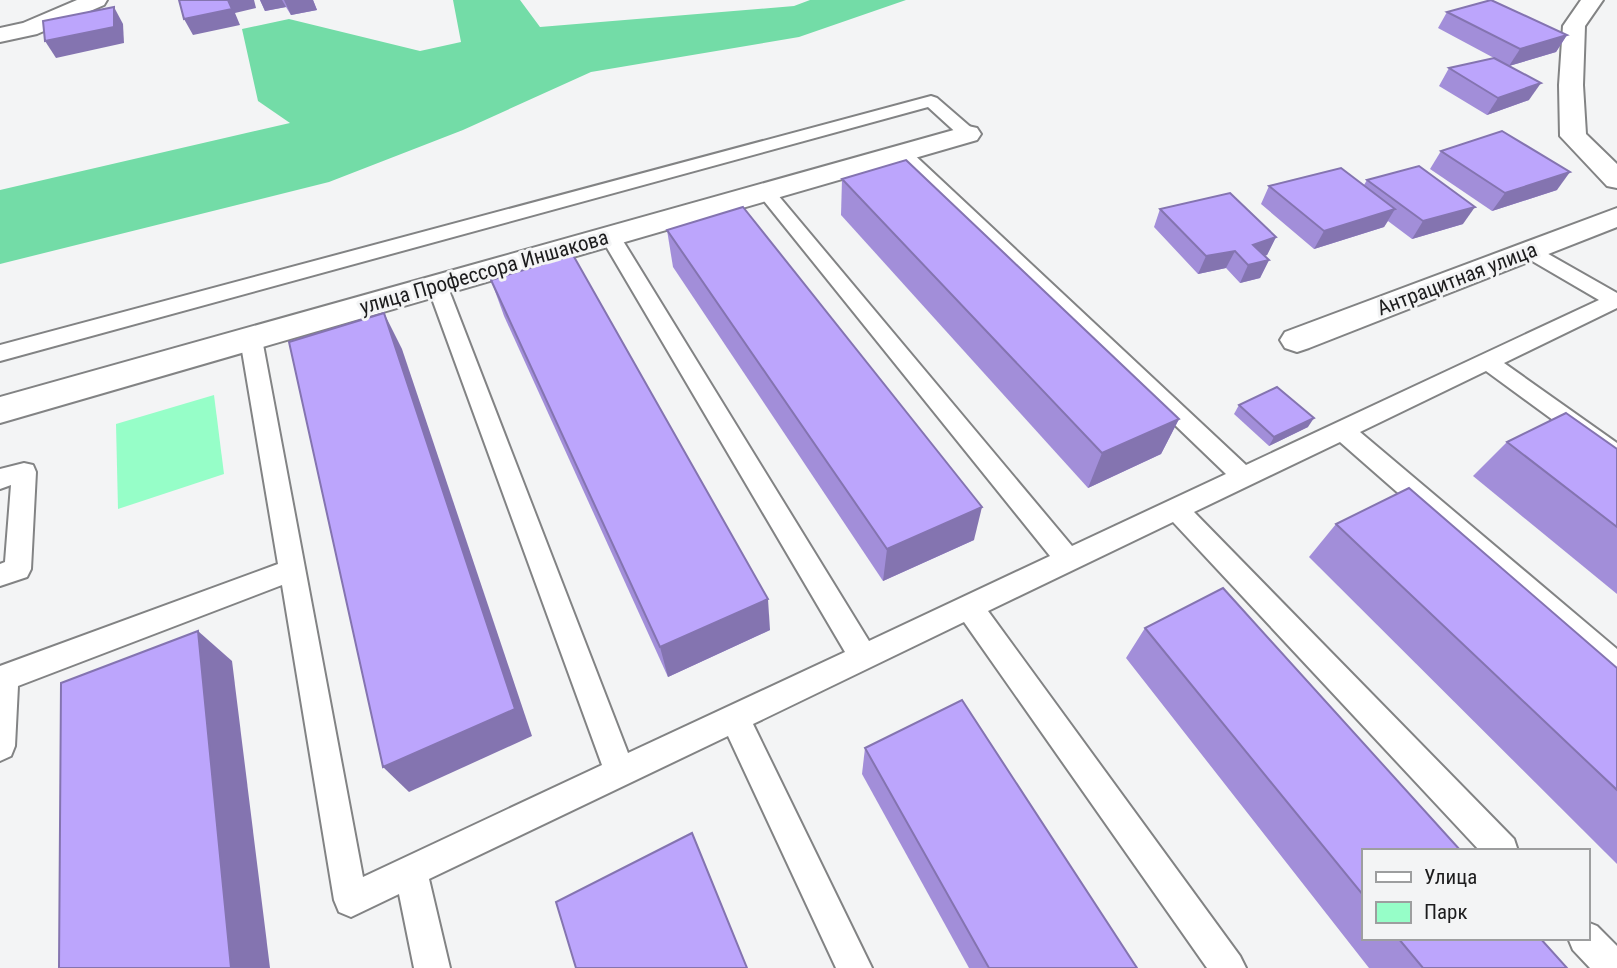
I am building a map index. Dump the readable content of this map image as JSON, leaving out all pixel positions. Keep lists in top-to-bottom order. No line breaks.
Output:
{"streets":{"street":["улица Профессора Иншакова","Антрацитная улица"]},"legend":["Улица","Парк"]}
